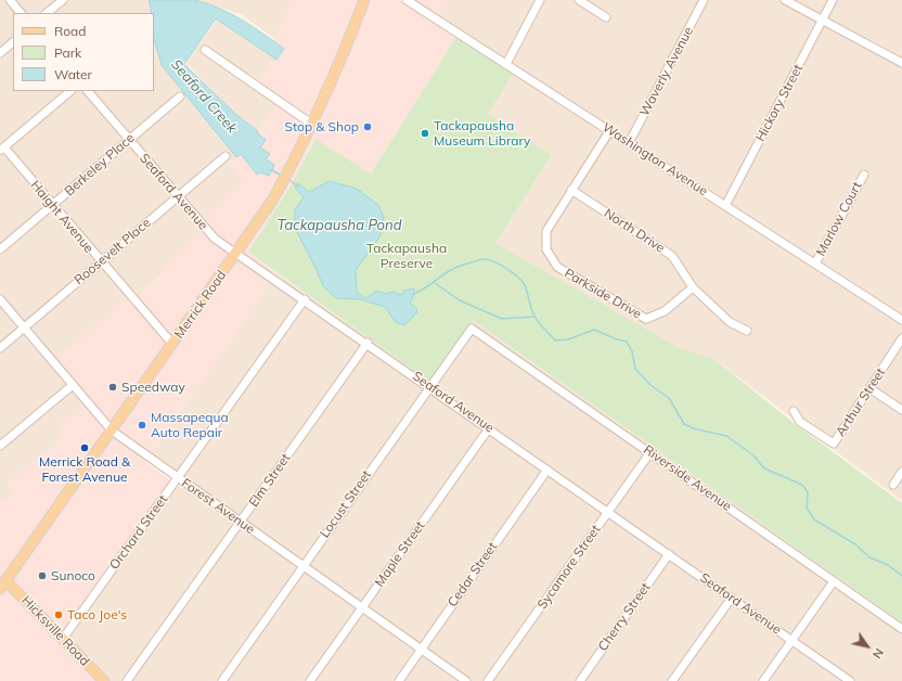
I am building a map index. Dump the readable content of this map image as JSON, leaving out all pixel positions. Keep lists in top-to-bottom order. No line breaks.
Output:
{"streets":{"main road":["Merrick Road","Hicksville Road"],"street":["Waverly Avenue","Hickory Street","Washington Avenue","Berkeley Place","Seaford Avenue","Haight Avenue","Marlow Court","North Drive","Roosevelt Place","Parkside Drive","Arthur Street","Riverside Avenue","Elm Street","Locust Street","Forest Avenue","Orchard Street","Maple Street","Sycamore Street","Cedar Street","Cherry Street"]},"crossings":[["Waverly Avenue","Washington Avenue"],["Hickory Street","Washington Avenue"],["Washington Avenue","Marlow Court"],["Washington Avenue","Parkside Drive"],["Berkeley Place","Seaford Avenue"],["Berkeley Place","Haight Avenue"],["Seaford Avenue","Roosevelt Place"],["Seaford Avenue","Merrick Road"],["Seaford Avenue","Elm Street"],["Seaford Avenue","Locust Street"],["Seaford Avenue","Orchard Street"],["Seaford Avenue","Maple Street"],["Seaford Avenue","Sycamore Street"],["Seaford Avenue","Cedar Street"],["Seaford Avenue","Cherry Street"],["Haight Avenue","Roosevelt Place"],["Haight Avenue","Merrick Road"],["North Drive","Parkside Drive"],["Roosevelt Place","Forest Avenue"],["Merrick Road","Forest Avenue"],["Merrick Road","Hicksville Road"],["Riverside Avenue","Locust Street"],["Riverside Avenue","Sycamore Street"],["Elm Street","Forest Avenue"],["Locust Street","Forest Avenue"],["Forest Avenue","Orchard Street"],["Forest Avenue","Maple Street"],["Forest Avenue","Cedar Street"],["Orchard Street","Hicksville Road"]],"water":["Seaford Creek","Tackapausha Pond"],"parks":["Tackapausha Preserve"],"places":["Stop & Shop","Tackapausha Museum Library","Speedway","Massapequa Auto Repair","Merrick Road & Forest Avenue","Sunoco","Taco Joe's"],"legend":["Road","Park","Water"],"north":"bottom right"}
